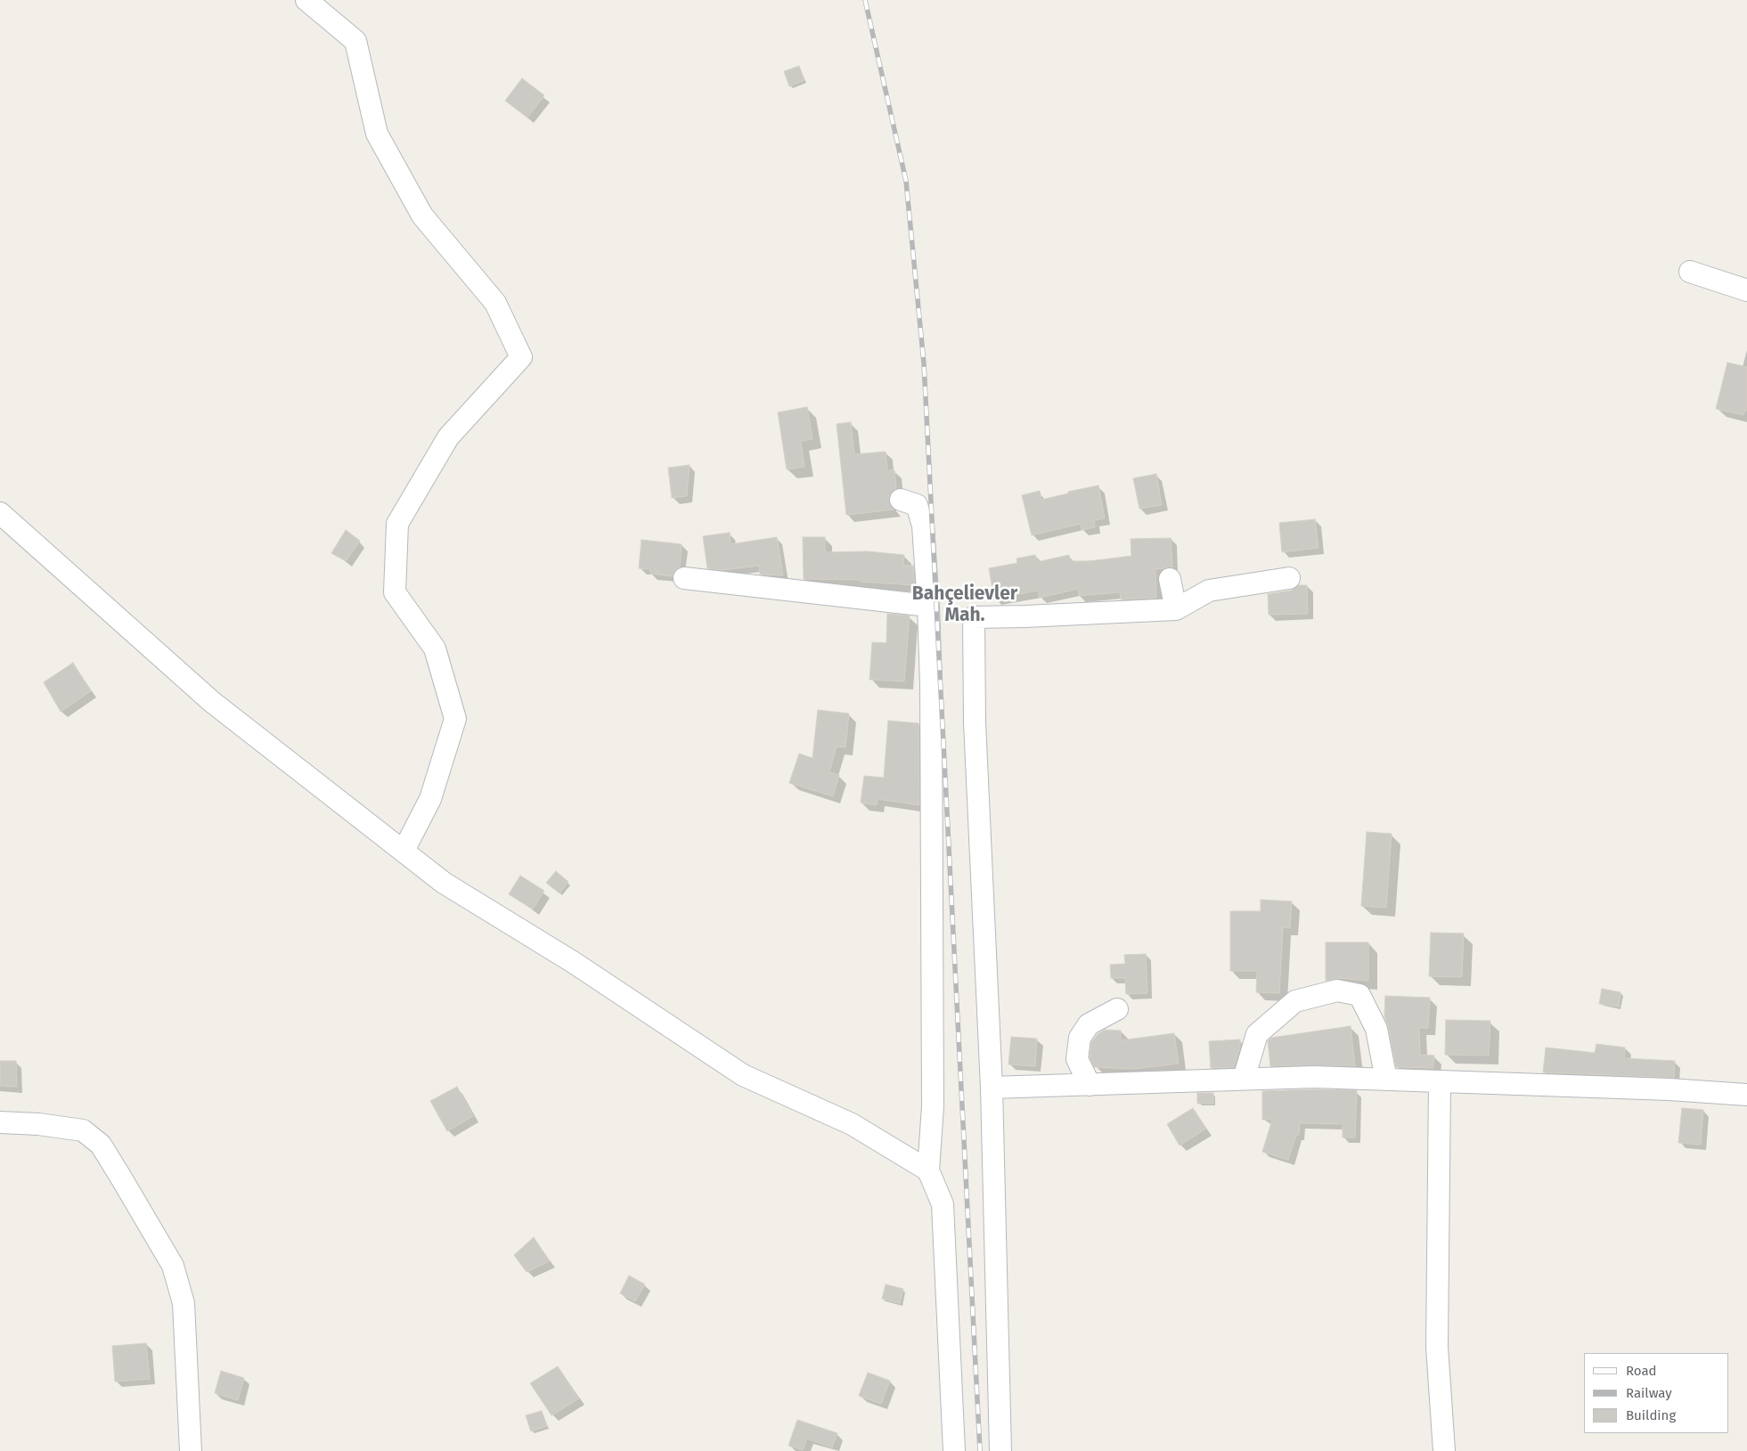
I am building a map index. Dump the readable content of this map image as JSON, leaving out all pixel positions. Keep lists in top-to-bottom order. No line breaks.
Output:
{"districts":["Bahçelievler Mah."],"legend":["Road","Railway","Building"]}
